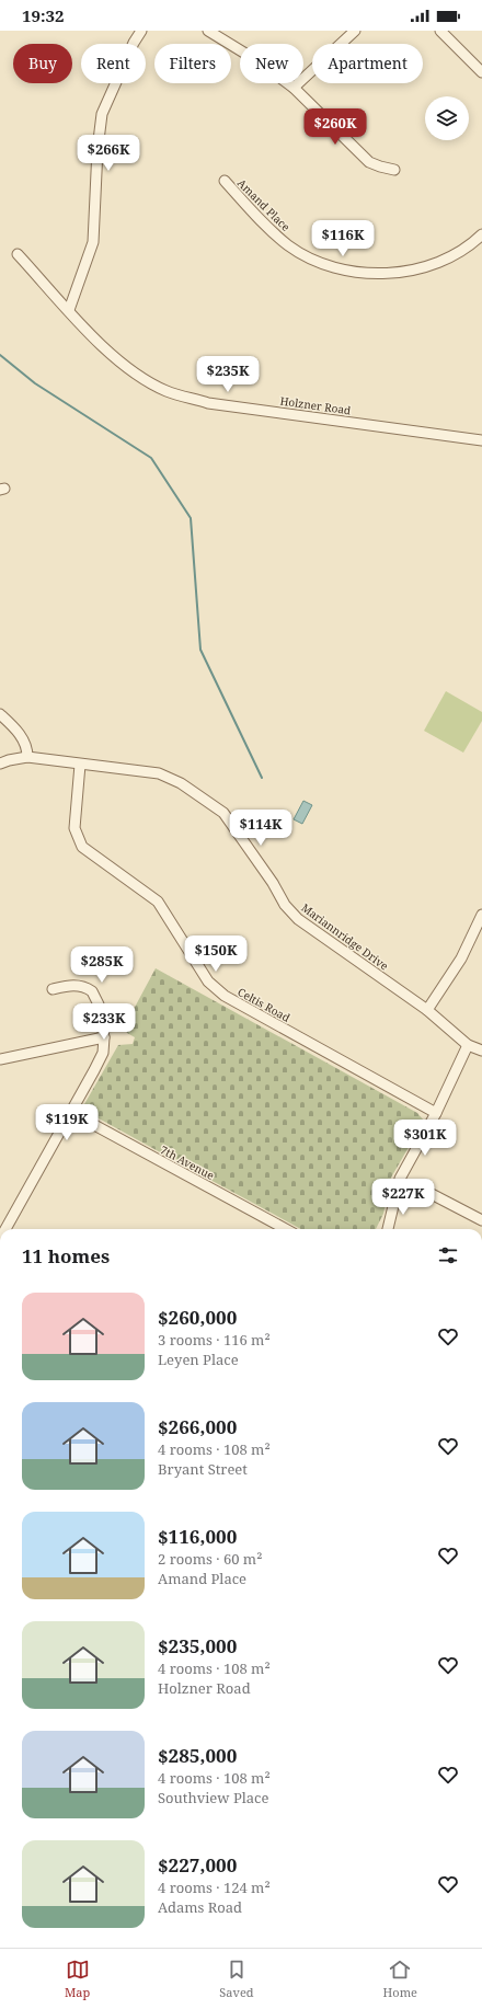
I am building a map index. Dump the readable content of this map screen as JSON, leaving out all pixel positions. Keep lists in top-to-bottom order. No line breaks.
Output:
{"streets":{"street":["Amand Place","Holzner Road","Mariannridge Drive","Celtis Road","7th Avenue"]},"crossings":[["Mariannridge Drive","Celtis Road"]],"page":{"status":"19:32","chip":["Buy","Rent","Filters","New","Apartment"],"price":["$260K","$266K","$116K","$235K","$114K","$150K","$285K","$233K","$119K","$301K","$227K"],"heading":"11 homes","list":[{"name":"$260,000","note":"3 rooms · 116 m² · Leyen Place"},{"name":"$266,000","note":"4 rooms · 108 m² · Bryant Street"},{"name":"$116,000","note":"2 rooms · 60 m² · Amand Place"},{"name":"$235,000","note":"4 rooms · 108 m² · Holzner Road"},{"name":"$285,000","note":"4 rooms · 108 m² · Southview Place"},{"name":"$227,000","note":"4 rooms · 124 m² · Adams Road"}],"tabs":["Map","Saved","Home"]}}
